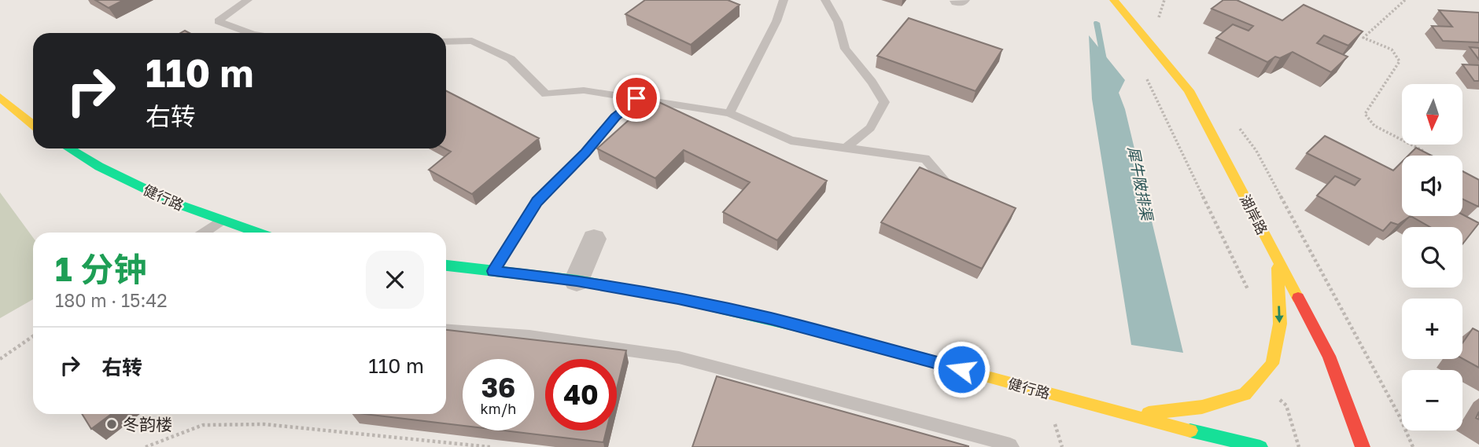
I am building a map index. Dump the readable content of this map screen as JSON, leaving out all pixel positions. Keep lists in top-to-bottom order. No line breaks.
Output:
{"streets":{"street":["健行路","湖岸路"]},"water":["犀牛陂排渠"],"places":["冬韵楼"],"north":"bottom","page":{"turn":["110 m","右转"],"map_buttons":["+","−"],"heading":["1 分钟","180 m · 15:42"],"list":[{"name":"右转","value":"110 m"}],"speed":"36 km/h","limit":"40"}}
